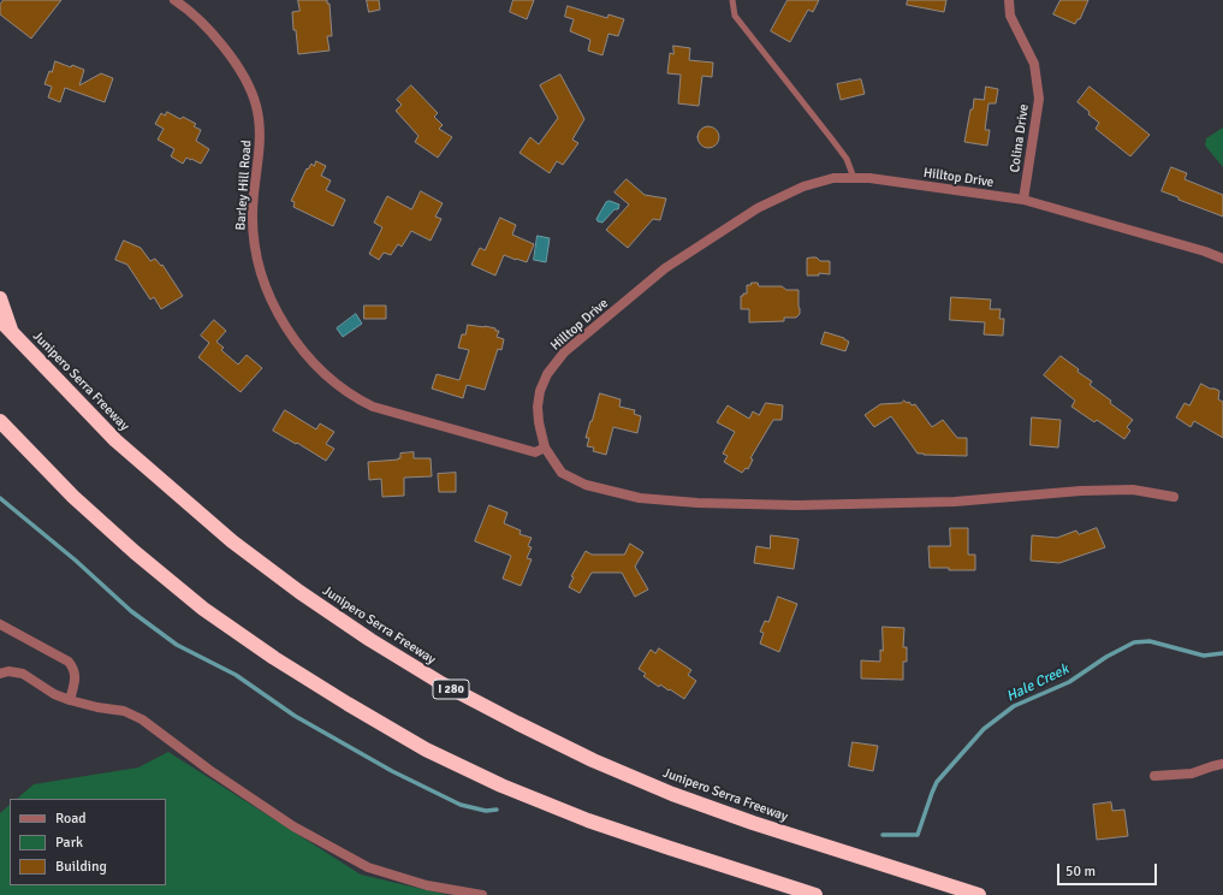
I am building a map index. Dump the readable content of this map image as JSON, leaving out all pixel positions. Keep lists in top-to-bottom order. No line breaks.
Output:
{"streets":{"highway":["Junipero Serra Freeway","I 280"],"street":["Colina Drive","Hilltop Drive","Barley Hill Road"]},"crossings":[["Colina Drive","Hilltop Drive"],["Hilltop Drive","Barley Hill Road"]],"water":["Hale Creek"],"legend":["Road","Park","Building"],"scale_bar":"50 m"}
